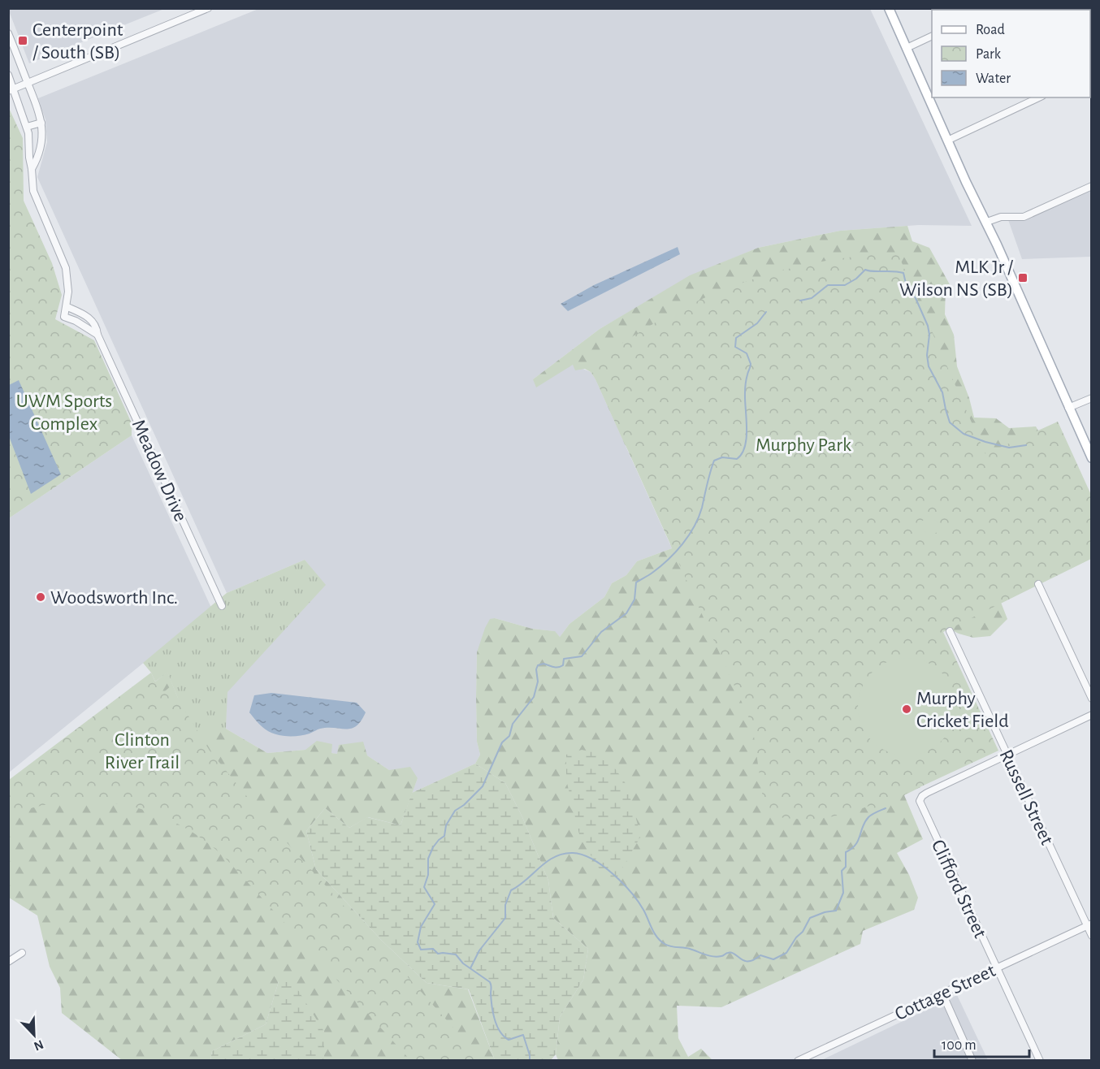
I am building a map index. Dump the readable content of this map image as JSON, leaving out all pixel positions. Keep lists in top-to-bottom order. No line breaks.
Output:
{"streets":{"street":["Meadow Drive","Russell Street","Clifford Street","Cottage Street"]},"crossings":[["Russell Street","Clifford Street"],["Russell Street","Cottage Street"],["Clifford Street","Cottage Street"]],"parks":["UWM Sports Complex","Murphy Park","Clinton River Trail"],"places":{"transit":["Centerpoint / South (SB)","MLK Jr / Wilson NS (SB)"],"other":["Woodsworth Inc.","Murphy Cricket Field"]},"legend":["Road","Park","Water"],"scale_bar":"100 m","north":"bottom right"}
